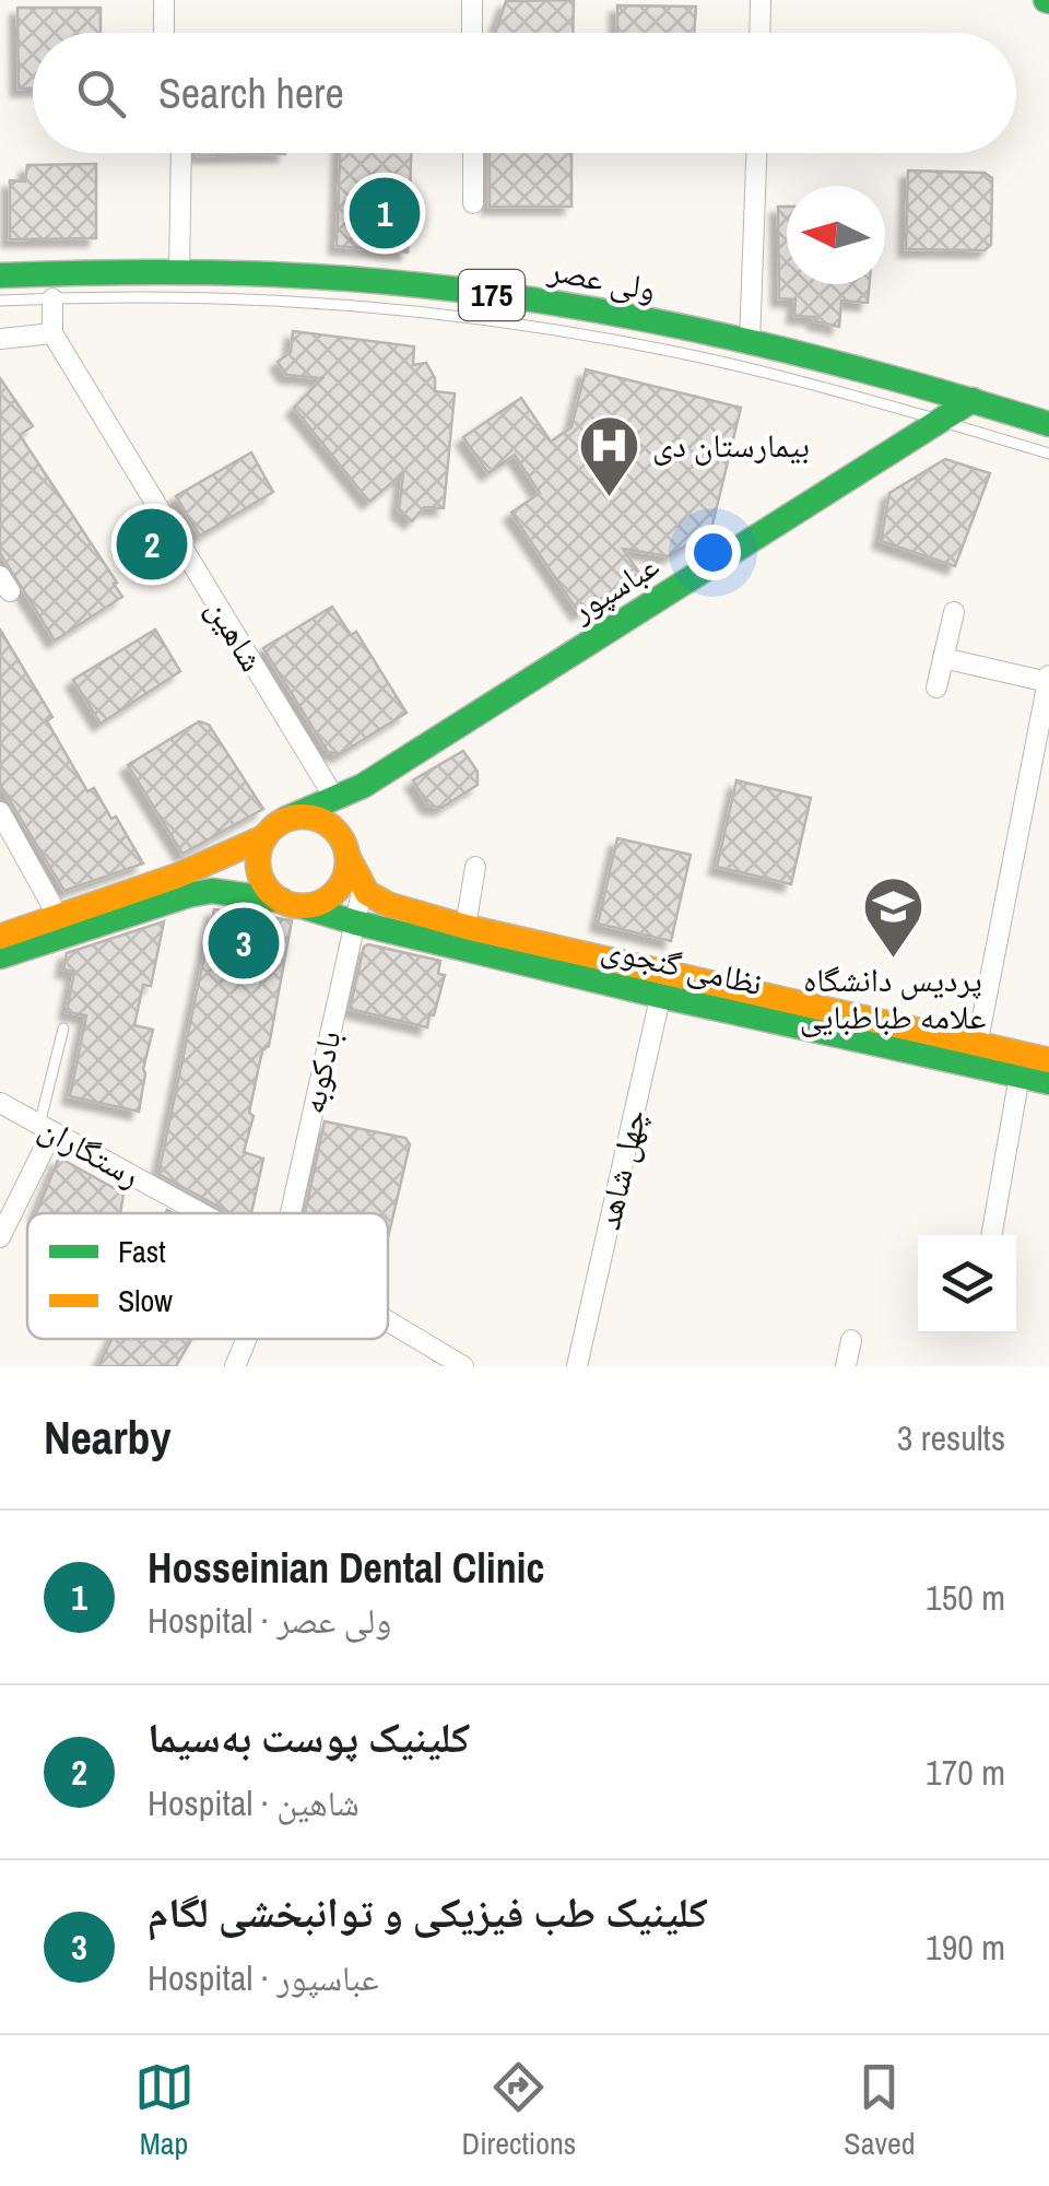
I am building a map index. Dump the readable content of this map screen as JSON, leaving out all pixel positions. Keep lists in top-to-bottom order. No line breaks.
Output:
{"streets":{"main road":["ولی عصر","175","عباسپور","نظامی گنجوی"],"street":["شاهین","بادکوبه","رستگاران","چهل شاهد"]},"crossings":[["ولی عصر","عباسپور"],["عباسپور","شاهین"],["عباسپور","نظامی گنجوی"],["نظامی گنجوی","بادکوبه"],["نظامی گنجوی","چهل شاهد"]],"places":{"hospital":["بیمارستان دی"],"school or university":["پردیس دانشگاه علامه طباطبایی"]},"legend":["Fast","Slow"],"north":"left","page":{"search":"Search here","pins":["1","2","3"],"heading":["Nearby","3 results"],"list":[{"mark":"1","name":"Hosseinian Dental Clinic","note":"Hospital · ولی عصر","value":"150 m"},{"mark":"2","name":"کلینیک پوست به‌سیما","note":"Hospital · شاهین","value":"170 m"},{"mark":"3","name":"کلینیک طب فیزیکی و توانبخشی لگام","note":"Hospital · عباسپور","value":"190 m"}],"nav":["Map","Directions","Saved"]}}
